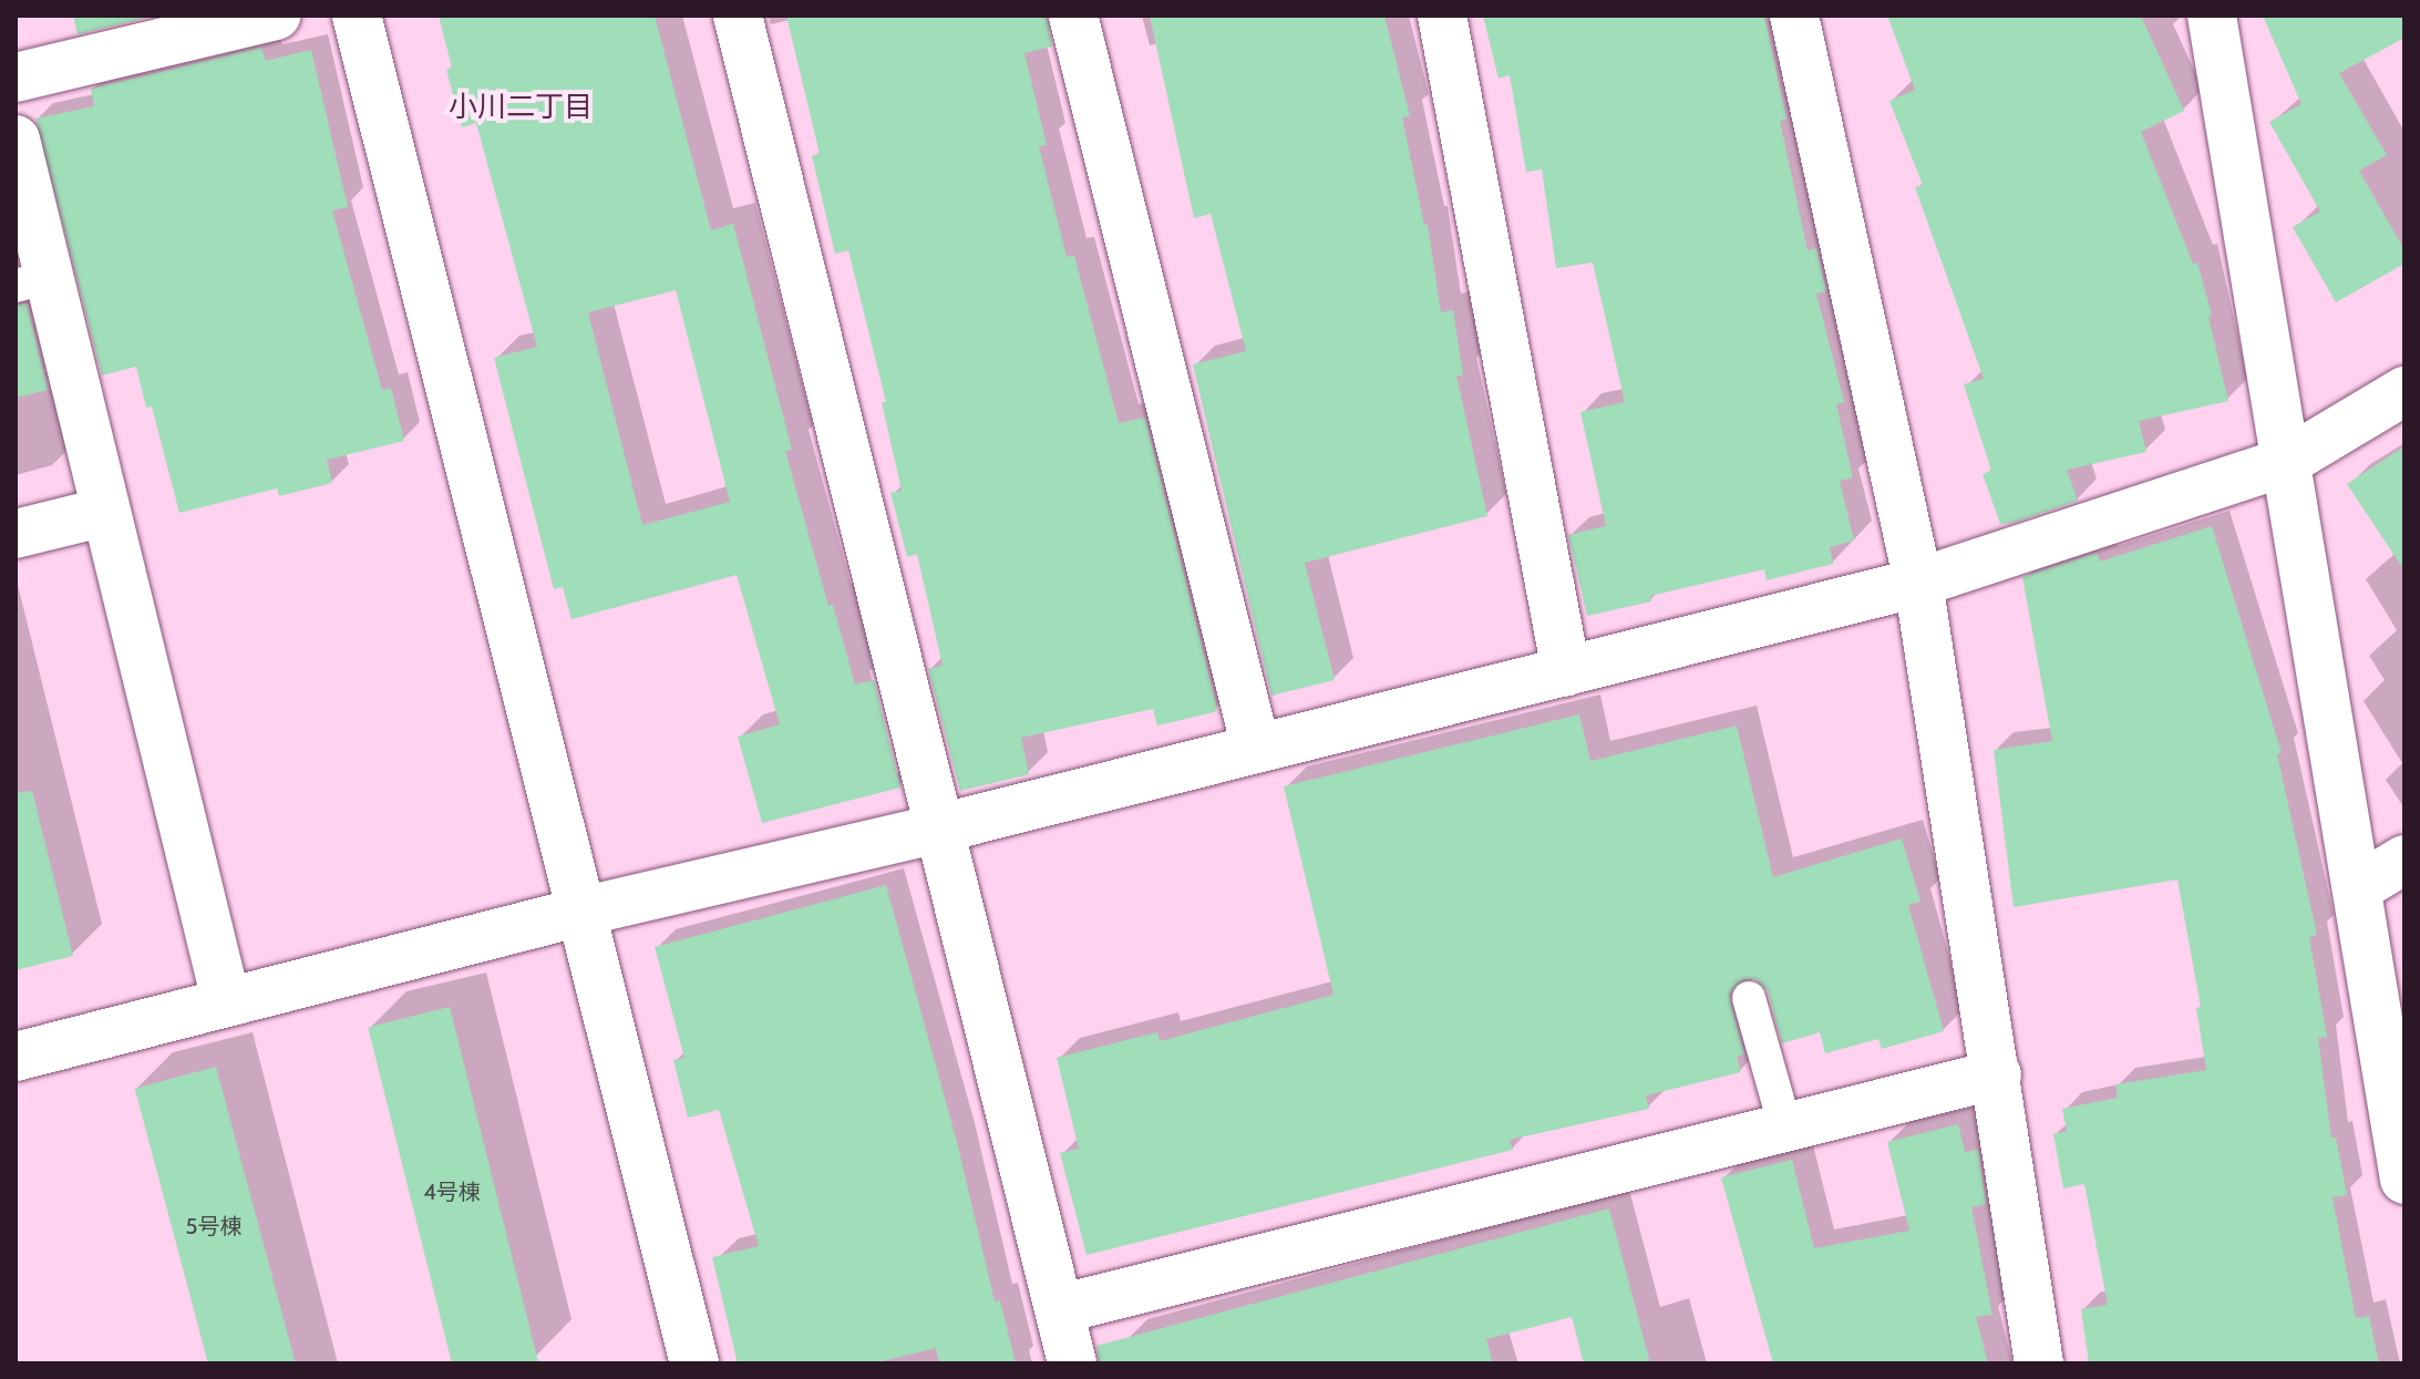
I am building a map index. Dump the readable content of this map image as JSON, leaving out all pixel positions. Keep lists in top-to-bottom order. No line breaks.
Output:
{"districts":["小川二丁目"],"house_numbers":["4号棟","5号棟"]}
